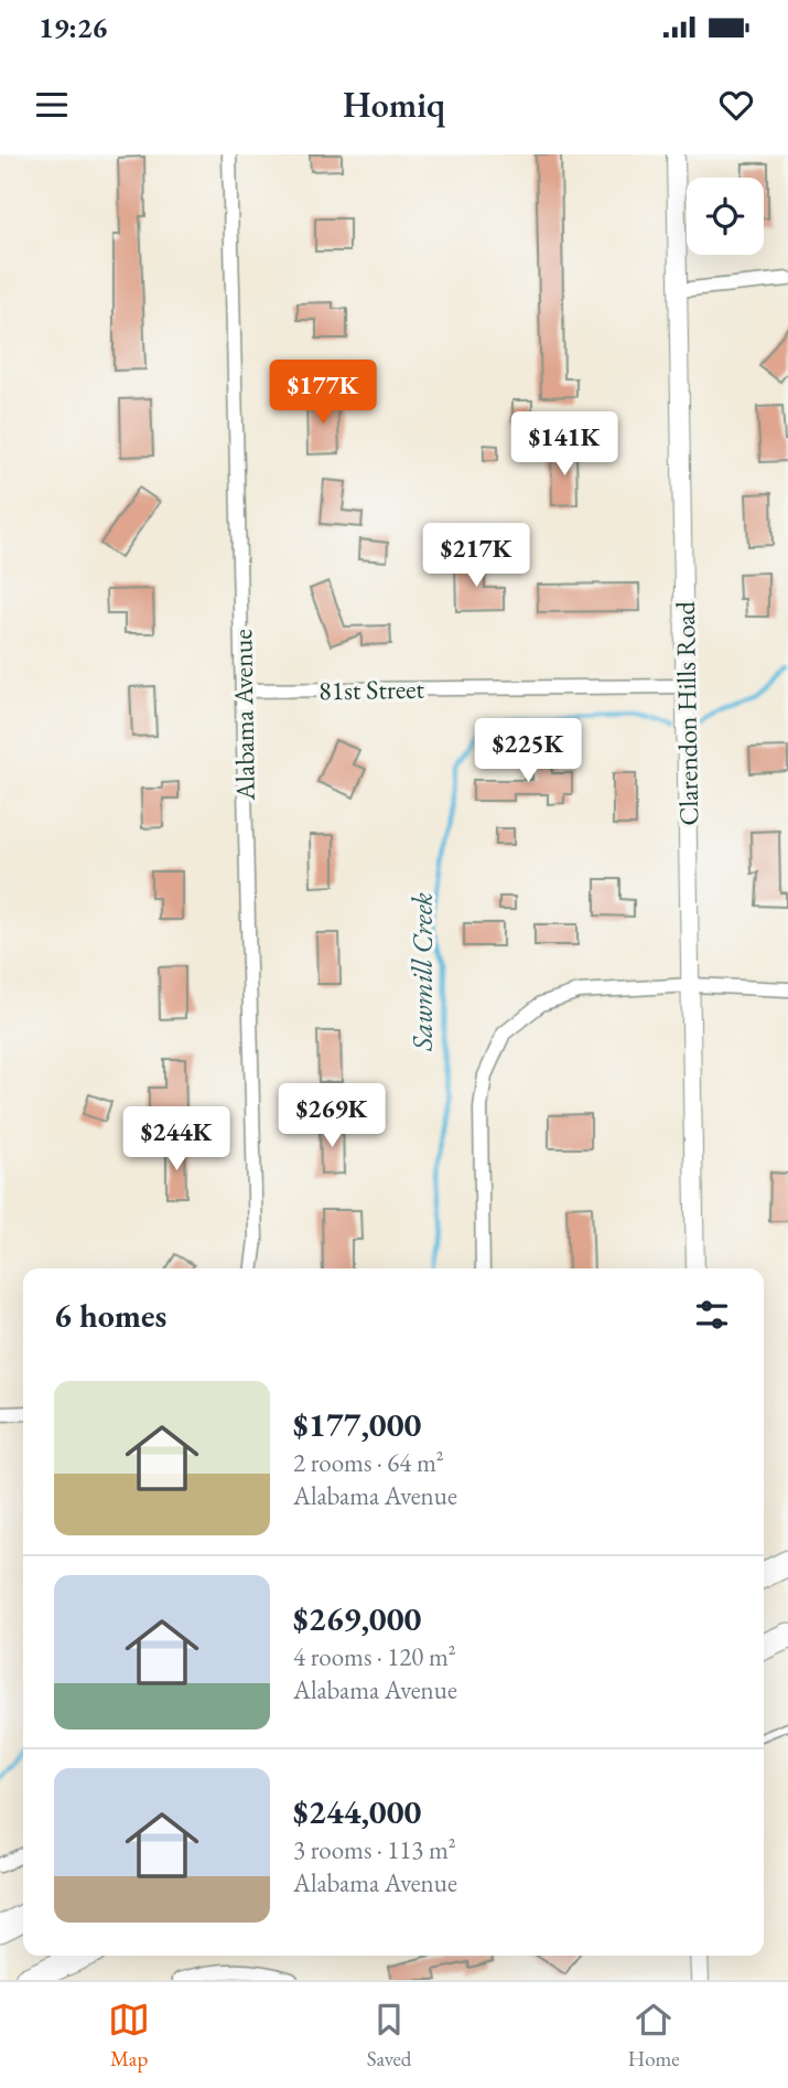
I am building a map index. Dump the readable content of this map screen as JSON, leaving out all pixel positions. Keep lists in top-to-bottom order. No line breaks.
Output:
{"streets":{"street":["81st Street","Clarendon Hills Road","Alabama Avenue"]},"crossings":[["81st Street","Clarendon Hills Road"],["81st Street","Alabama Avenue"]],"water":["Sawmill Creek"],"page":{"status":"19:26","header":"Homiq","price":["$177K","$141K","$217K","$225K","$269K","$244K"],"heading":"6 homes","list":[{"name":"$177,000","note":"2 rooms · 64 m² · Alabama Avenue"},{"name":"$269,000","note":"4 rooms · 120 m² · Alabama Avenue"},{"name":"$244,000","note":"3 rooms · 113 m² · Alabama Avenue"}],"tabs":["Map","Saved","Home"]}}
